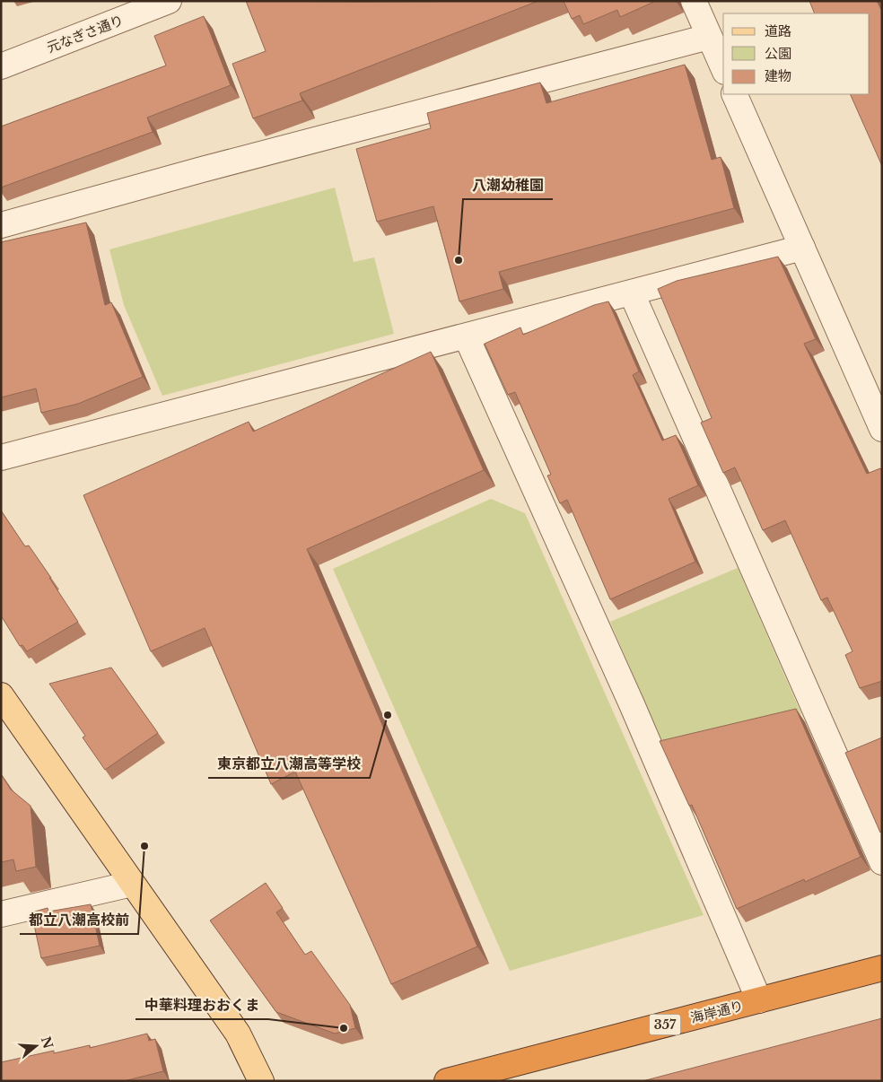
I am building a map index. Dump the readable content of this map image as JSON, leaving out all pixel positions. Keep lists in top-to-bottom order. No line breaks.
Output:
{"streets":{"highway":["海岸通り","357"],"street":["元なぎさ通り"]},"places":["八潮幼稚園","東京都立八潮高等学校","都立八潮高校前","中華料理おおくま"],"legend":["道路","公園","建物"],"north":"right"}
